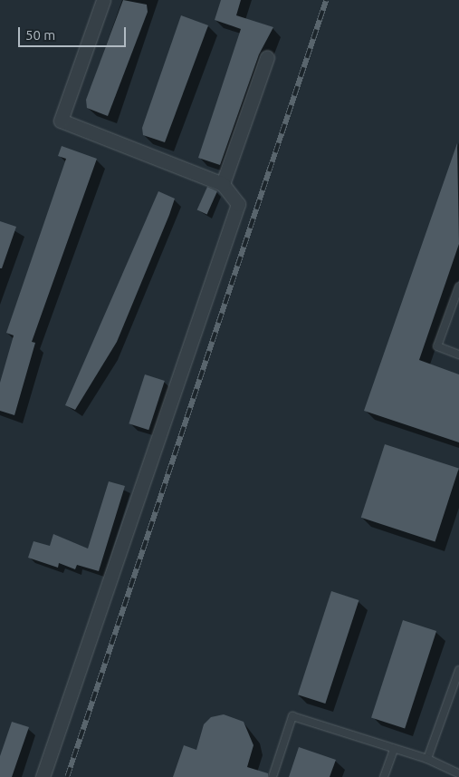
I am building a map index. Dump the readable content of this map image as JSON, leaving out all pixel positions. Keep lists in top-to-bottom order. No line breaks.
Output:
{"scale_bar":"50 m"}
